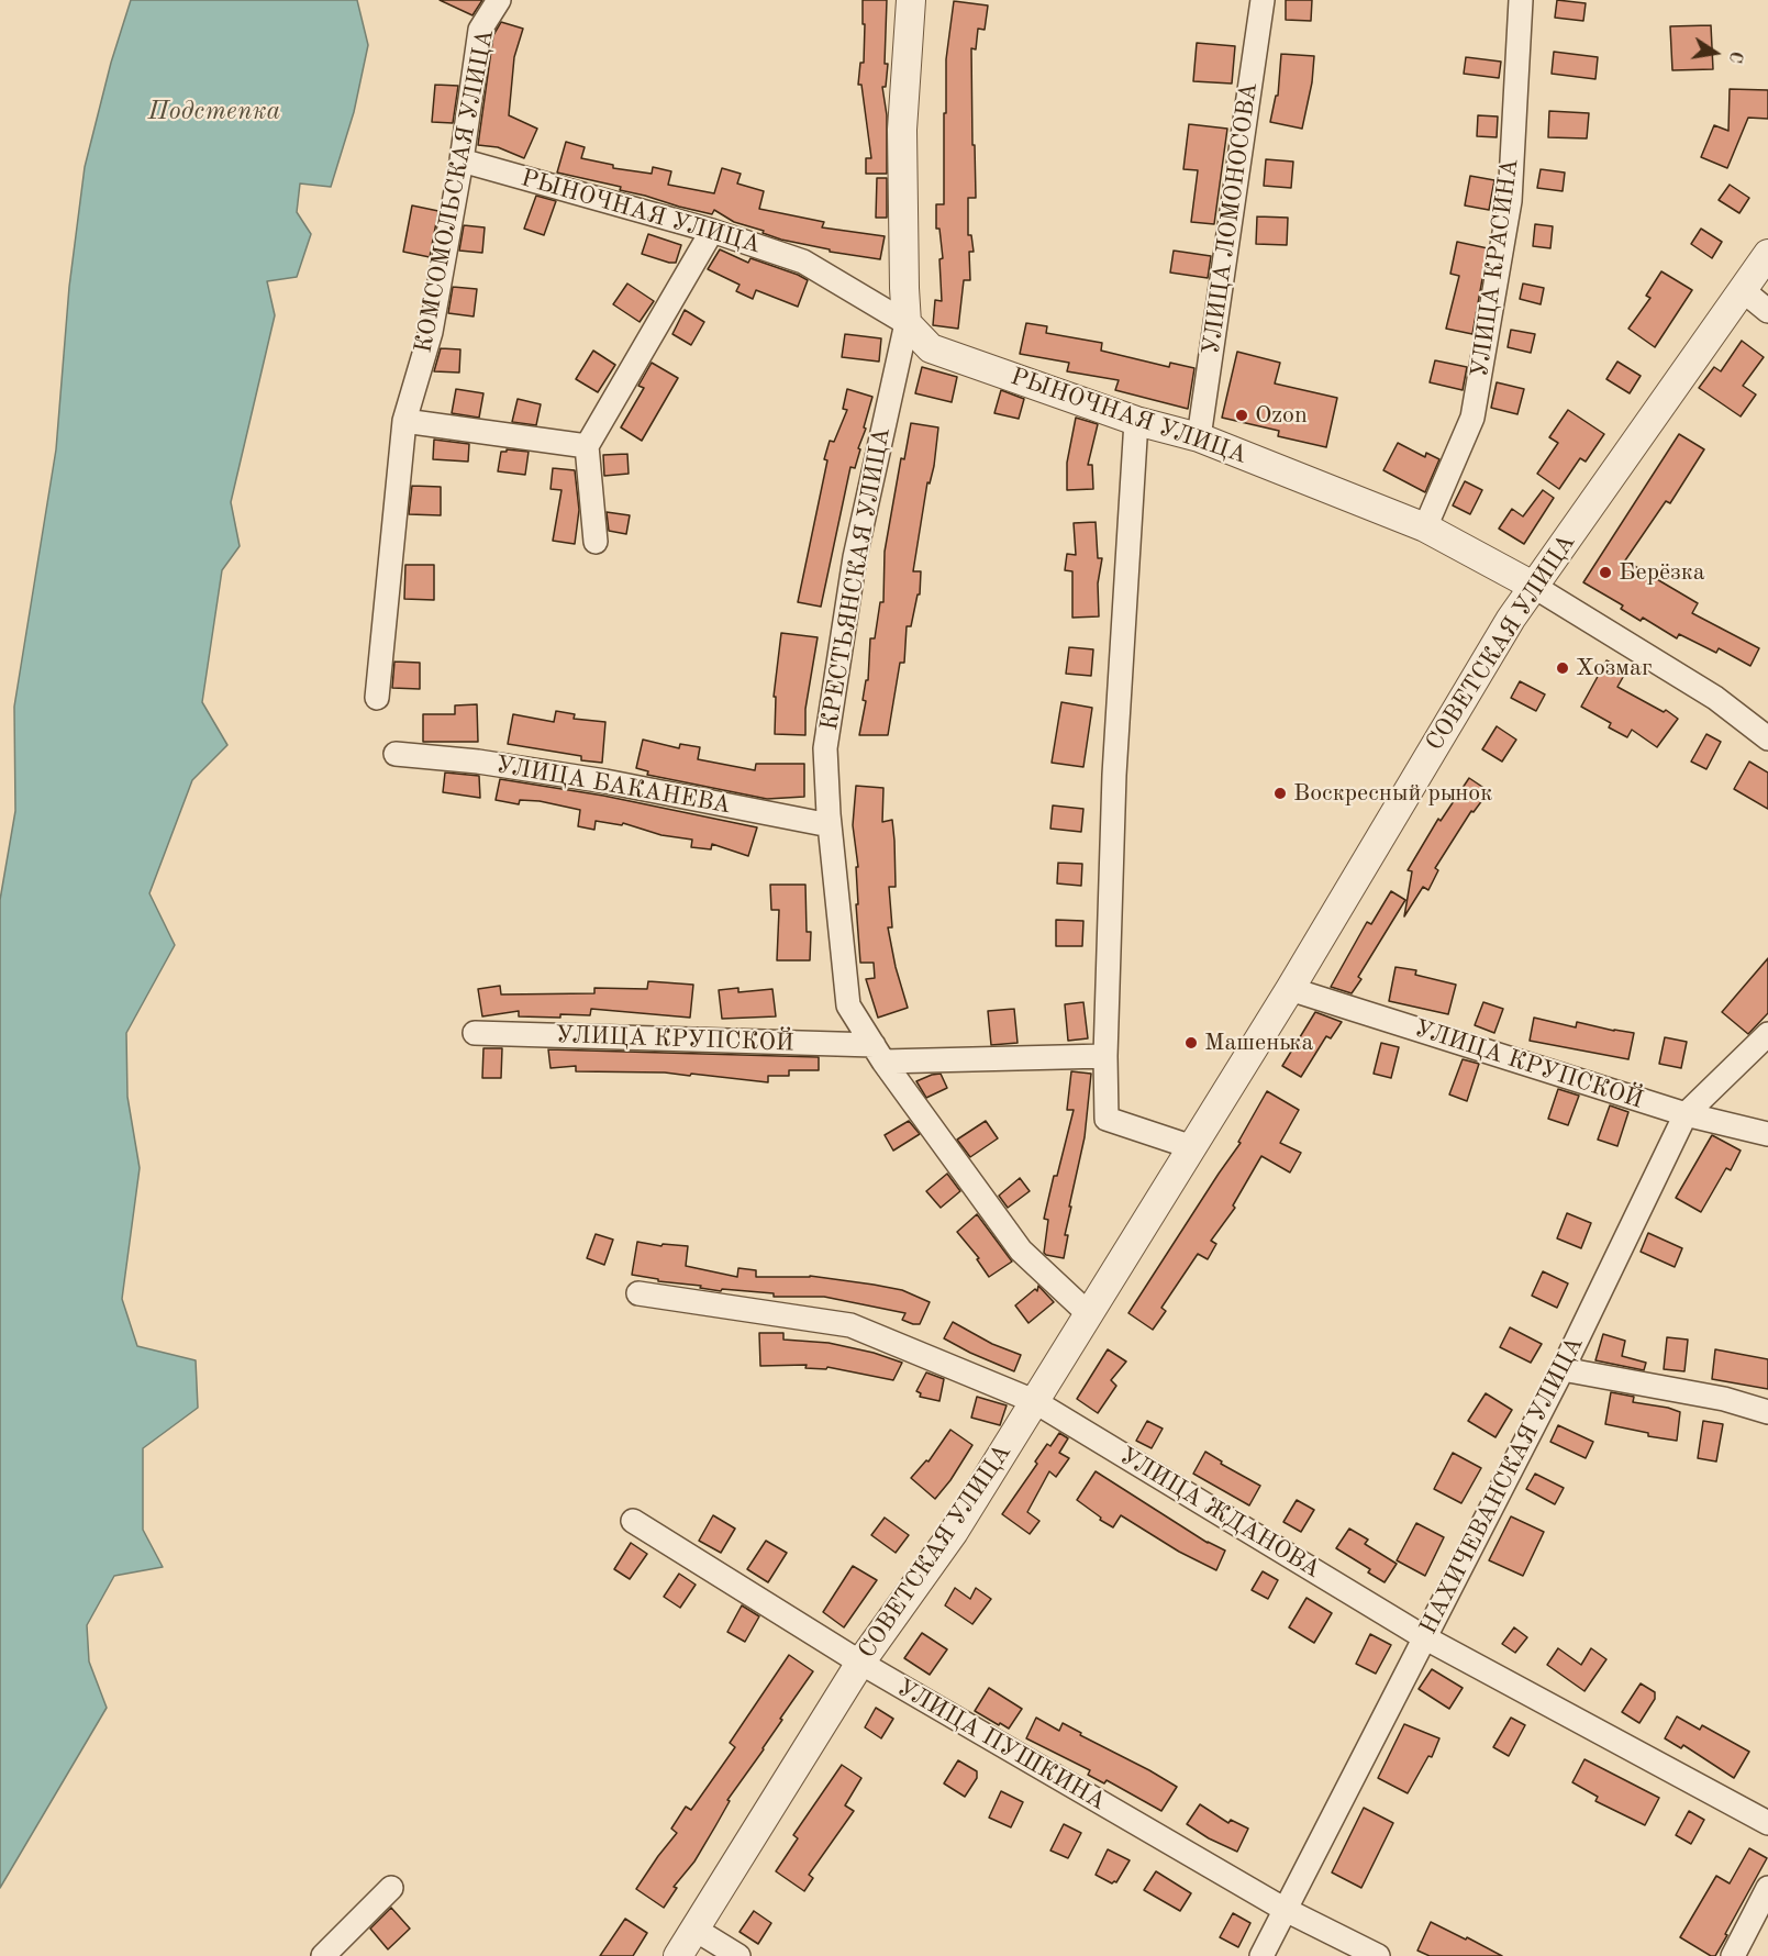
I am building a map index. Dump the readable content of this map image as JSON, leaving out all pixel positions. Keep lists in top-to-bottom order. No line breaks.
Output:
{"streets":{"street":["КОМСОМОЛЬСКАЯ УЛИЦА","РЫНОЧНАЯ УЛИЦА","УЛИЦА ЛОМОНОСОВА","УЛИЦА КРАСИНА","КРЕСТЬЯНСКАЯ УЛИЦА","СОВЕТСКАЯ УЛИЦА","УЛИЦА БАКАНЕВА","УЛИЦА КРУПСКОЙ","НАХИЧЕВАНСКАЯ УЛИЦА","УЛИЦА ЖДАНОВА","УЛИЦА ПУШКИНА"]},"crossings":[["КОМСОМОЛЬСКАЯ УЛИЦА","РЫНОЧНАЯ УЛИЦА"],["РЫНОЧНАЯ УЛИЦА","УЛИЦА ЛОМОНОСОВА"],["РЫНОЧНАЯ УЛИЦА","УЛИЦА КРАСИНА"],["РЫНОЧНАЯ УЛИЦА","КРЕСТЬЯНСКАЯ УЛИЦА"],["РЫНОЧНАЯ УЛИЦА","СОВЕТСКАЯ УЛИЦА"],["КРЕСТЬЯНСКАЯ УЛИЦА","СОВЕТСКАЯ УЛИЦА"],["КРЕСТЬЯНСКАЯ УЛИЦА","УЛИЦА БАКАНЕВА"],["КРЕСТЬЯНСКАЯ УЛИЦА","УЛИЦА КРУПСКОЙ"],["СОВЕТСКАЯ УЛИЦА","УЛИЦА КРУПСКОЙ"],["СОВЕТСКАЯ УЛИЦА","УЛИЦА ЖДАНОВА"],["СОВЕТСКАЯ УЛИЦА","УЛИЦА ПУШКИНА"],["УЛИЦА КРУПСКОЙ","НАХИЧЕВАНСКАЯ УЛИЦА"],["НАХИЧЕВАНСКАЯ УЛИЦА","УЛИЦА ЖДАНОВА"],["НАХИЧЕВАНСКАЯ УЛИЦА","УЛИЦА ПУШКИНА"]],"water":["Подстепка"],"places":["Ozon","Берёзка","Хозмаг","Воскресный рынок","Машенька"],"north":"right"}
